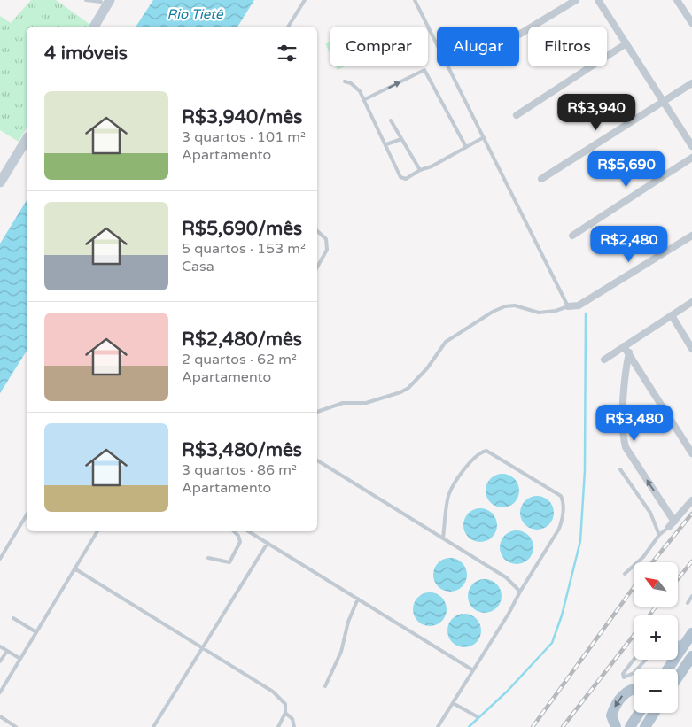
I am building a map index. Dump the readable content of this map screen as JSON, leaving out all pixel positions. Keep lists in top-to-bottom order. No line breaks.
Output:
{"water":["Rio Tietê"],"north":"top left","page":{"chip":["Comprar","Alugar","Filtros"],"heading":"4 imóveis","list":[{"name":"R$3,940/mês","note":"3 quartos · 101 m² · Apartamento"},{"name":"R$5,690/mês","note":"5 quartos · 153 m² · Casa"},{"name":"R$2,480/mês","note":"2 quartos · 62 m² · Apartamento"},{"name":"R$3,480/mês","note":"3 quartos · 86 m² · Apartamento"}],"price":["R$3,940","R$5,690","R$2,480","R$3,480"],"map_buttons":["+","−"]}}
